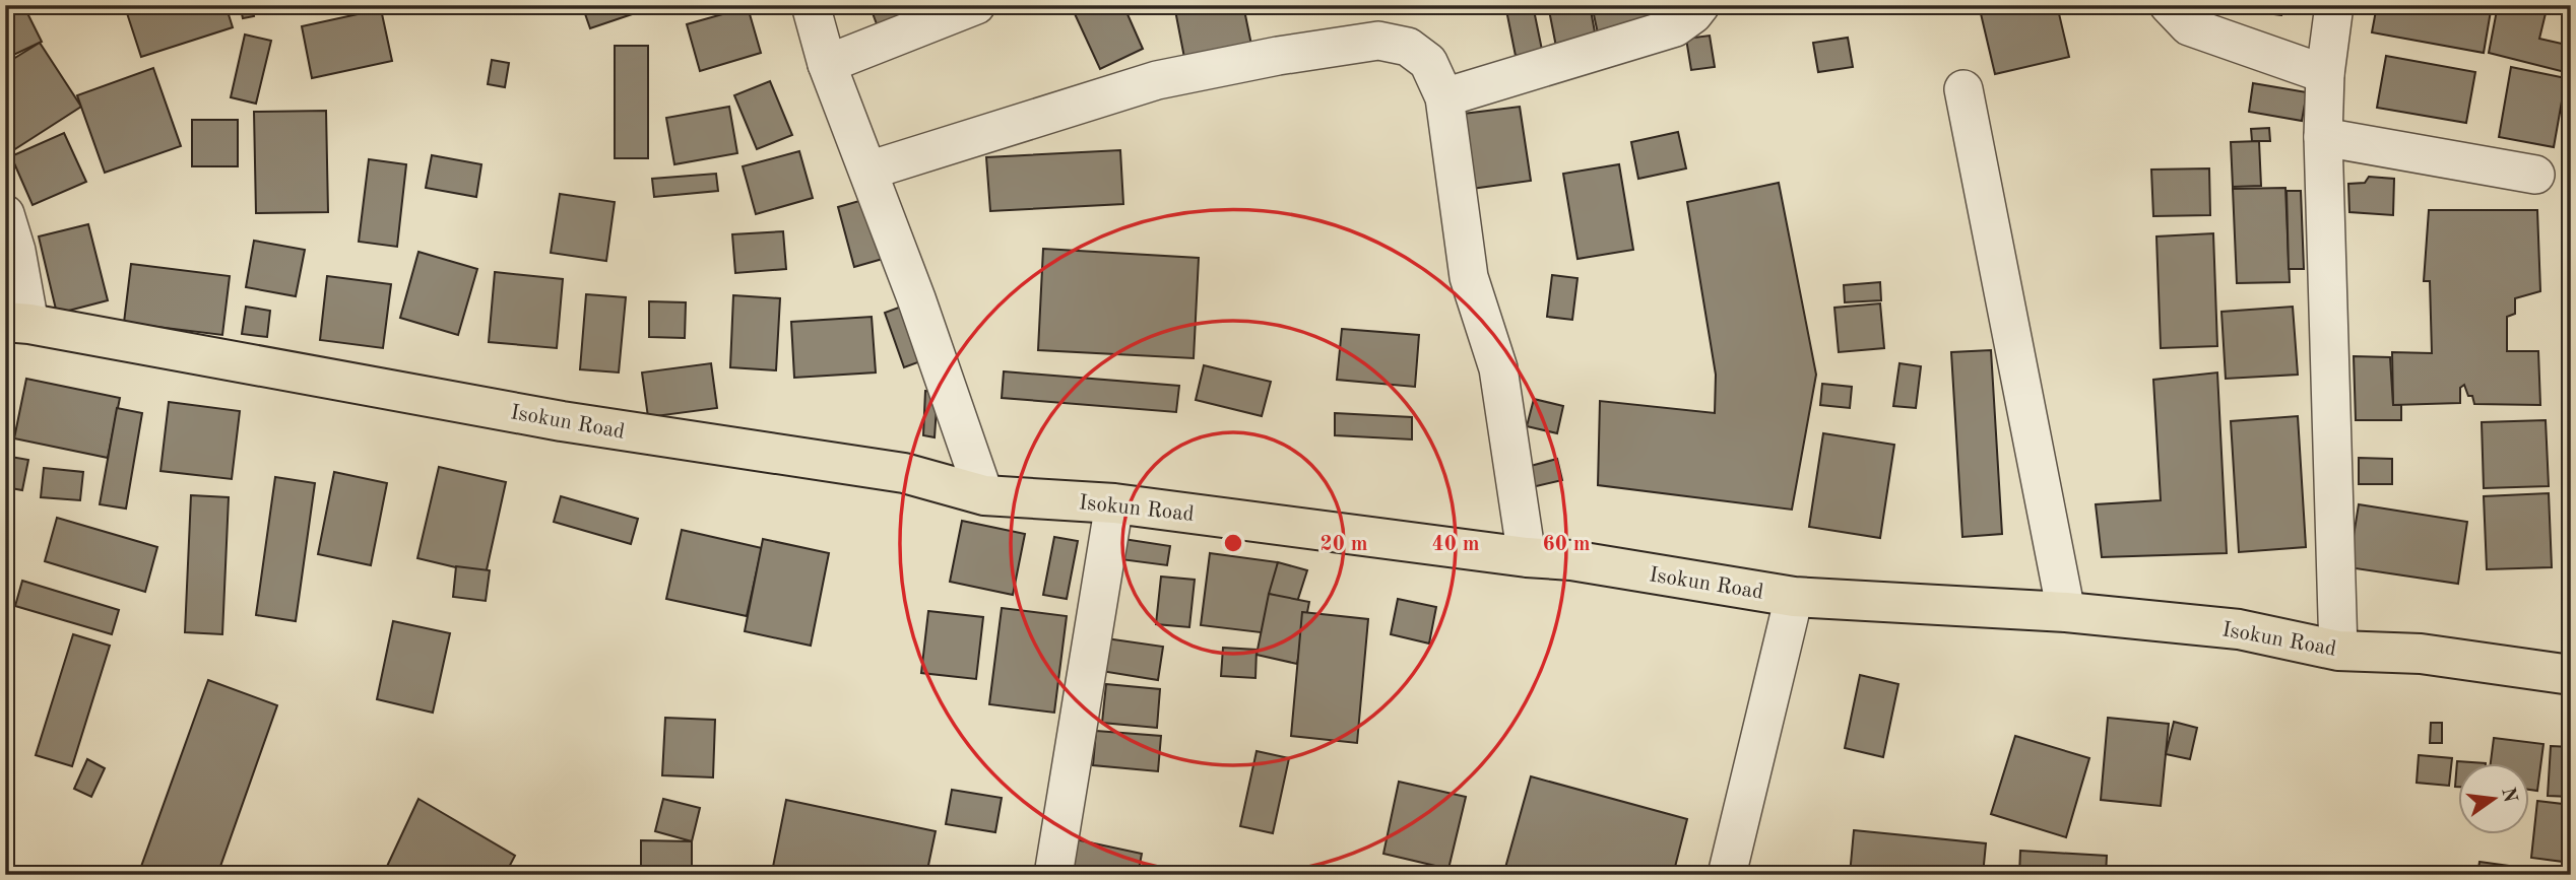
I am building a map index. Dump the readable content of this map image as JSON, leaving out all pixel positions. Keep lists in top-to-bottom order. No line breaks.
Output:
{"streets":{"main road":["Isokun Road"]},"north":"right","rings":["20 m","40 m","60 m"]}
